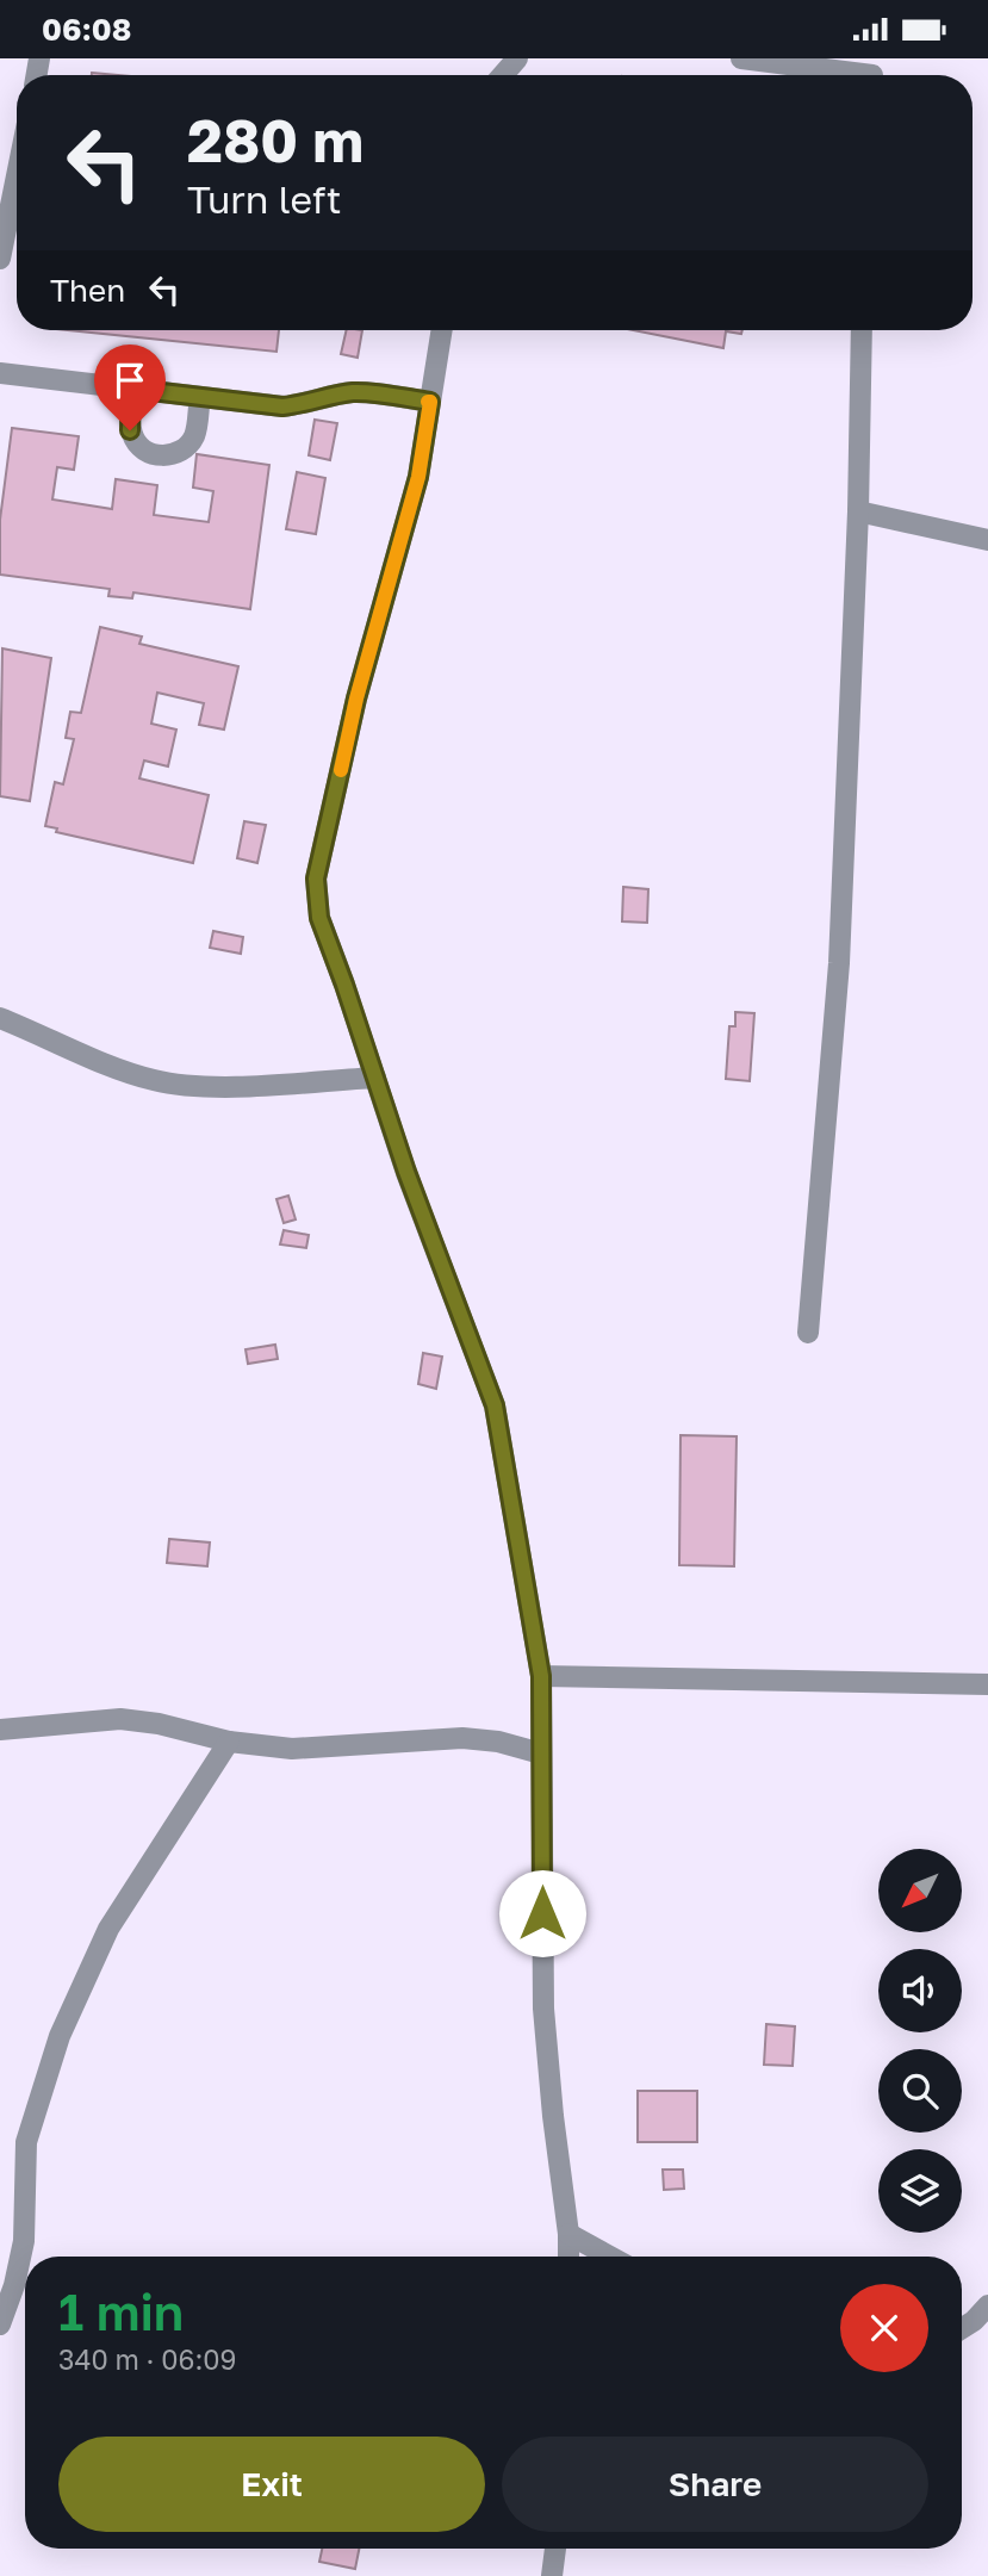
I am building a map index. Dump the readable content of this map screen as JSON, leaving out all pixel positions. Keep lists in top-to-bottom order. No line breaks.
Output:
{"north":"bottom left","page":{"status":"06:08","turn":["280 m","Turn left"],"then":"Then","heading":["1 min","340 m · 06:09"],"buttons":["Exit","Share"]}}
